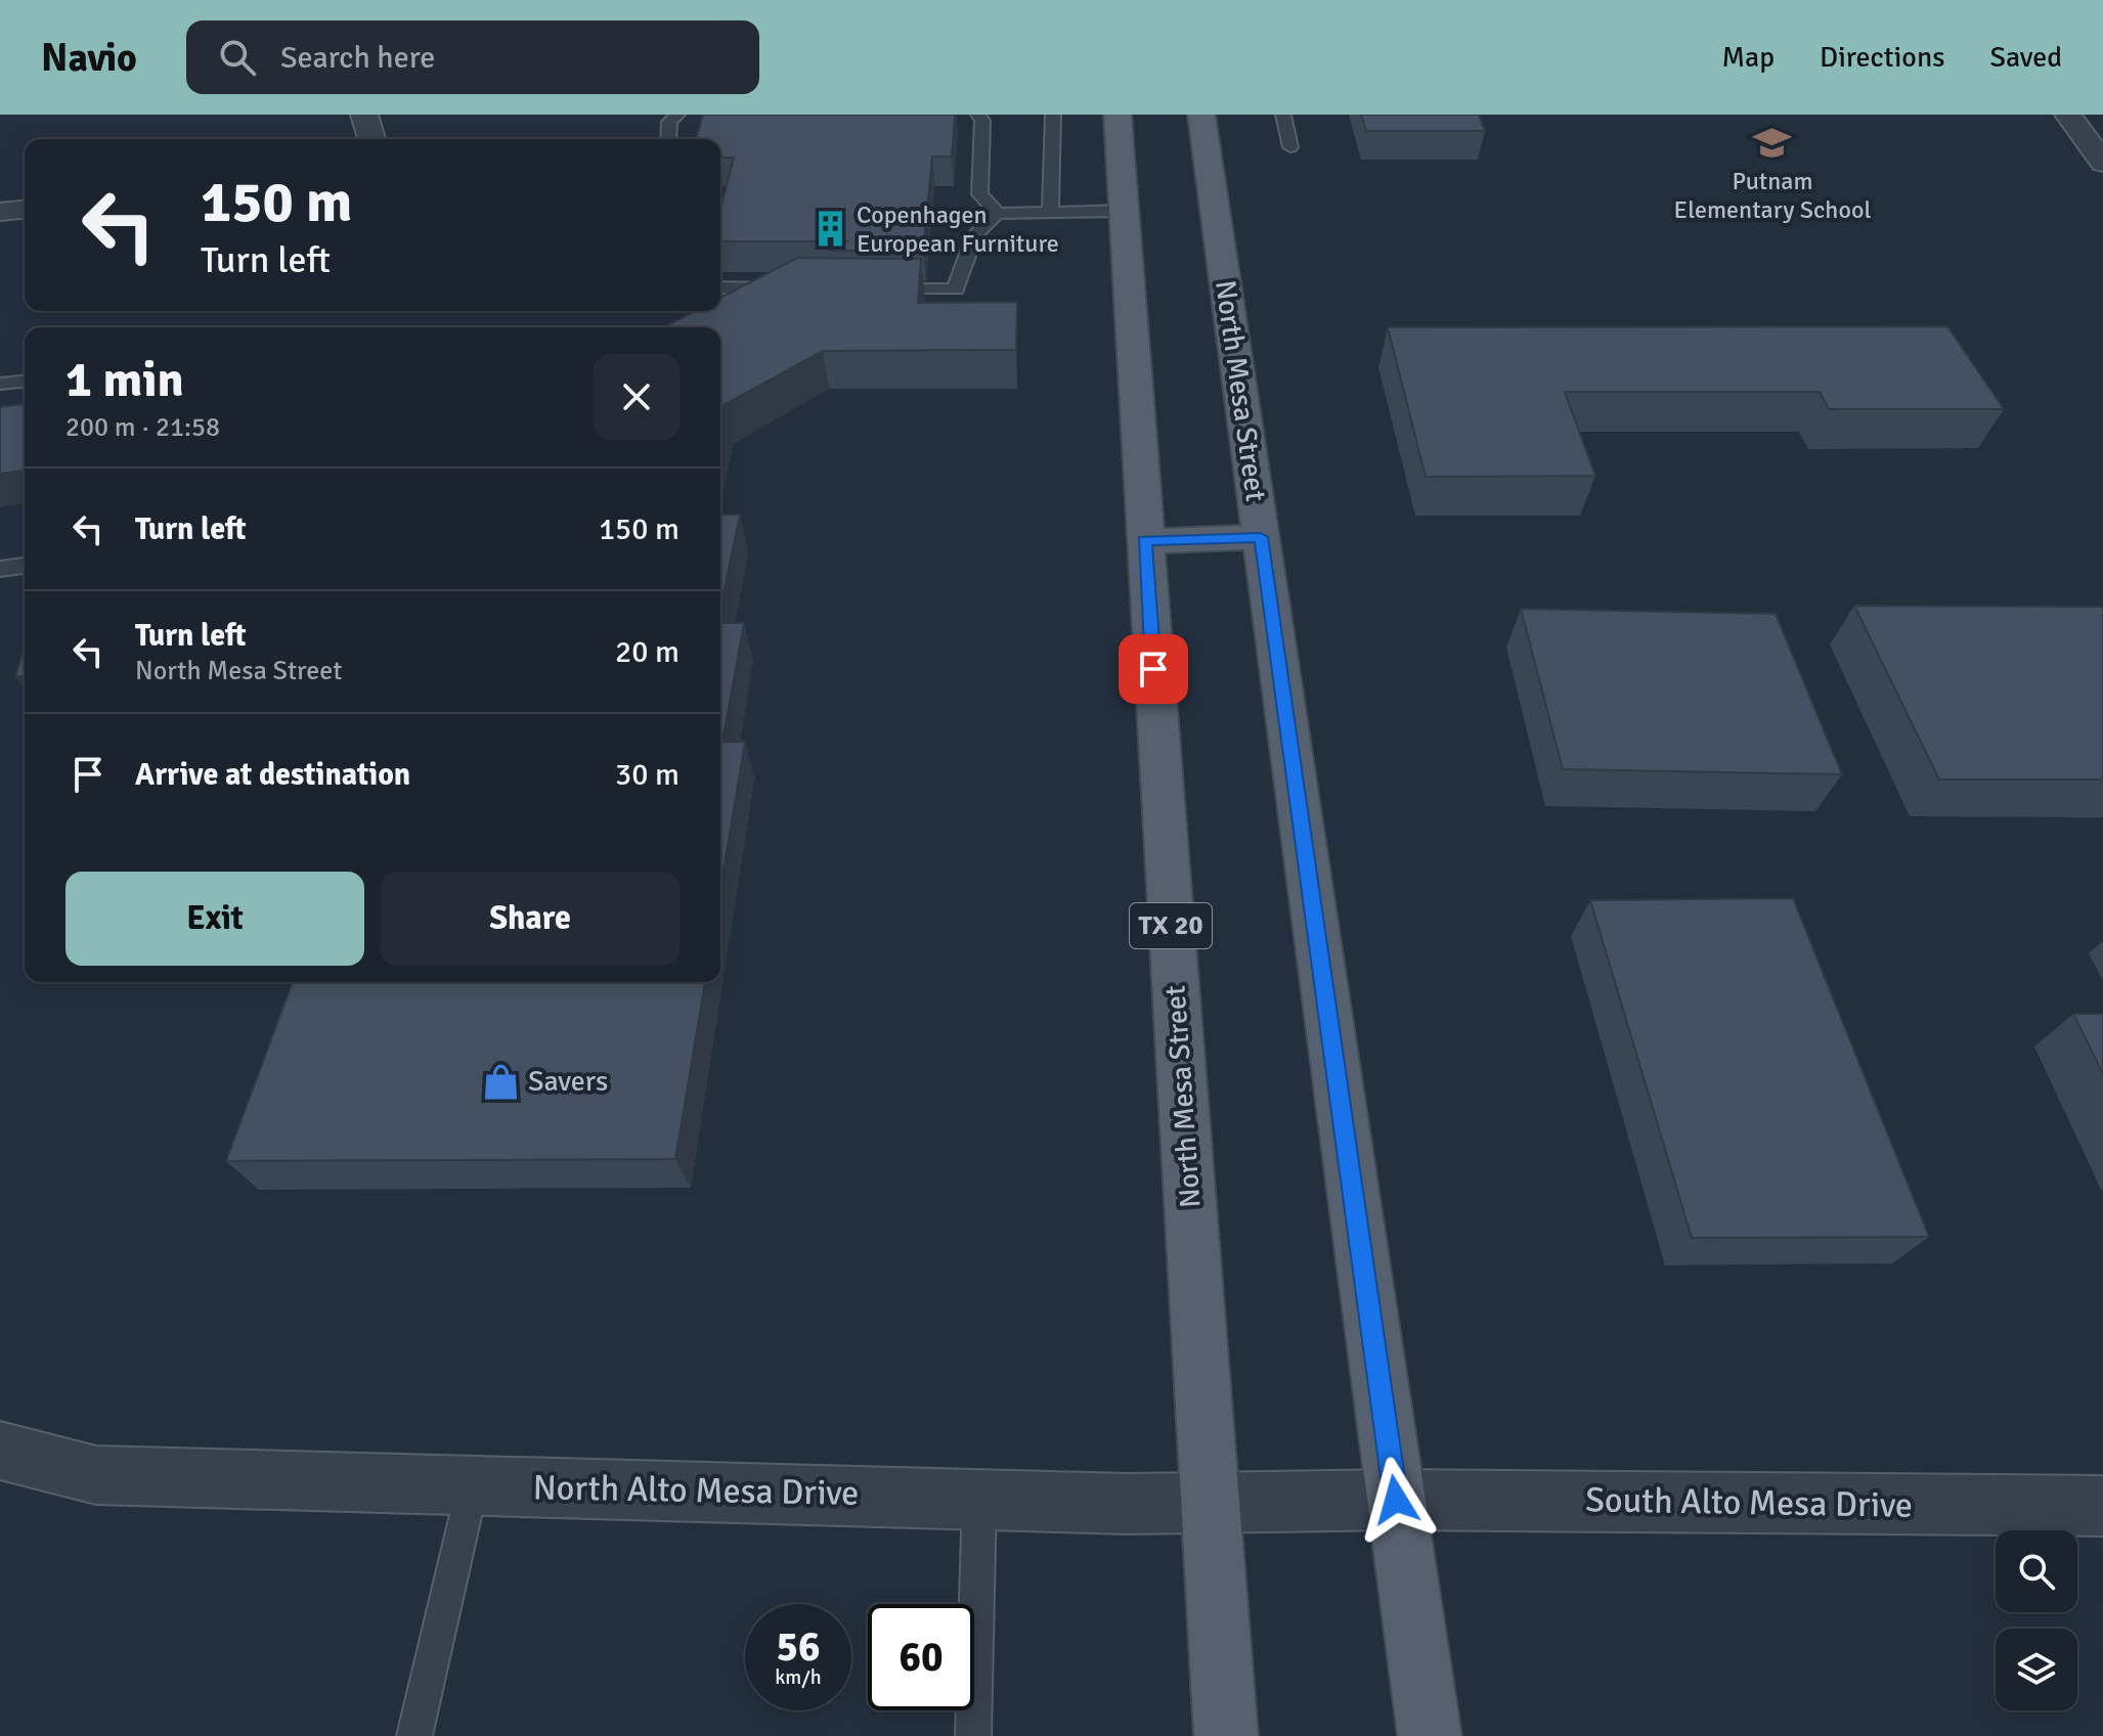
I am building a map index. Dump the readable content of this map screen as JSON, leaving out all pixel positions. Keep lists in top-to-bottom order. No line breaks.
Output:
{"streets":{"main road":["North Mesa Street","TX 20"],"street":["North Alto Mesa Drive","South Alto Mesa Drive"]},"crossings":[["North Mesa Street","North Alto Mesa Drive"],["North Mesa Street","South Alto Mesa Drive"],["North Alto Mesa Drive","South Alto Mesa Drive"]],"places":{"school or university":["Putnam Elementary School"],"building":["Copenhagen European Furniture"],"shop":["Savers"]},"page":{"header":"Navio","search":"Search here","nav":["Map","Directions","Saved"],"turn":["150 m","Turn left"],"heading":["1 min","200 m · 21:58"],"list":[{"name":"Turn left","value":"150 m"},{"name":"Turn left","note":"North Mesa Street","value":"20 m"},{"name":"Arrive at destination","value":"30 m"}],"buttons":["Exit","Share"],"speed":"56 km/h","limit":"60"}}
